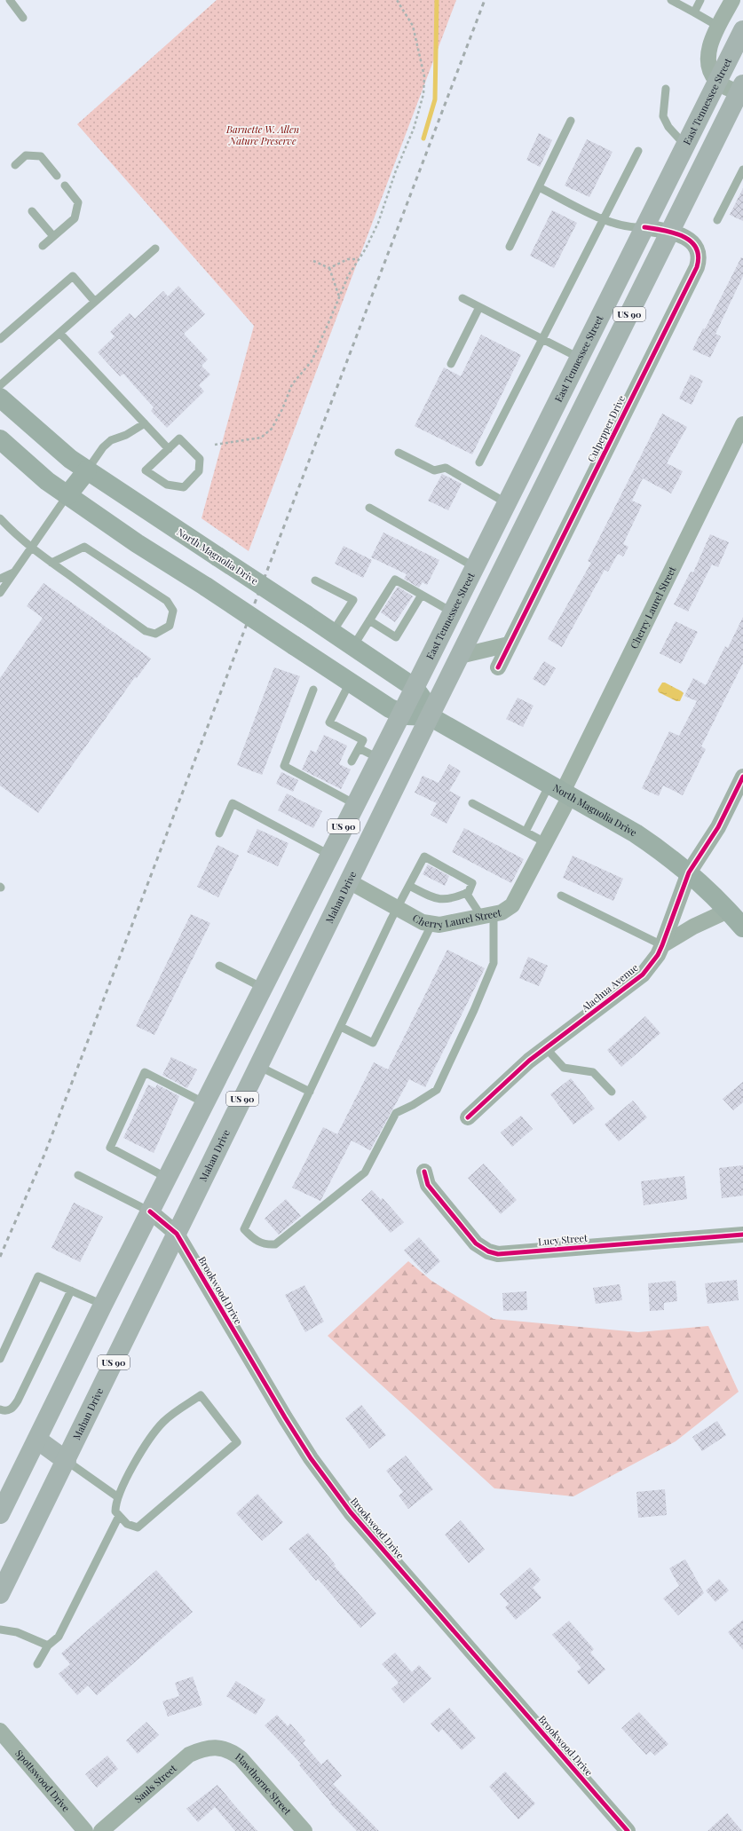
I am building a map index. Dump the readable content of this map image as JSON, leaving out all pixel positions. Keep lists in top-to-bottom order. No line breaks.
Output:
{"streets":{"main road":["East Tennessee Street","US 90","North Magnolia Drive","Mahan Drive"],"street":["Culpepper Drive","Cherry Laurel Street","Alachua Avenue","Lucy Street","Brookwood Drive","Spottswood Drive","Sauls Street","Hawthorne Street"]},"crossings":[["East Tennessee Street","US 90"],["East Tennessee Street","Culpepper Drive"],["East Tennessee Street","North Magnolia Drive"],["US 90","Culpepper Drive"],["US 90","North Magnolia Drive"],["US 90","Mahan Drive"],["US 90","Brookwood Drive"],["North Magnolia Drive","Cherry Laurel Street"],["North Magnolia Drive","Mahan Drive"],["North Magnolia Drive","Alachua Avenue"],["Cherry Laurel Street","Mahan Drive"],["Mahan Drive","Brookwood Drive"],["Sauls Street","Hawthorne Street"]],"parks":["Barnette W. Allen Nature Preserve"]}
